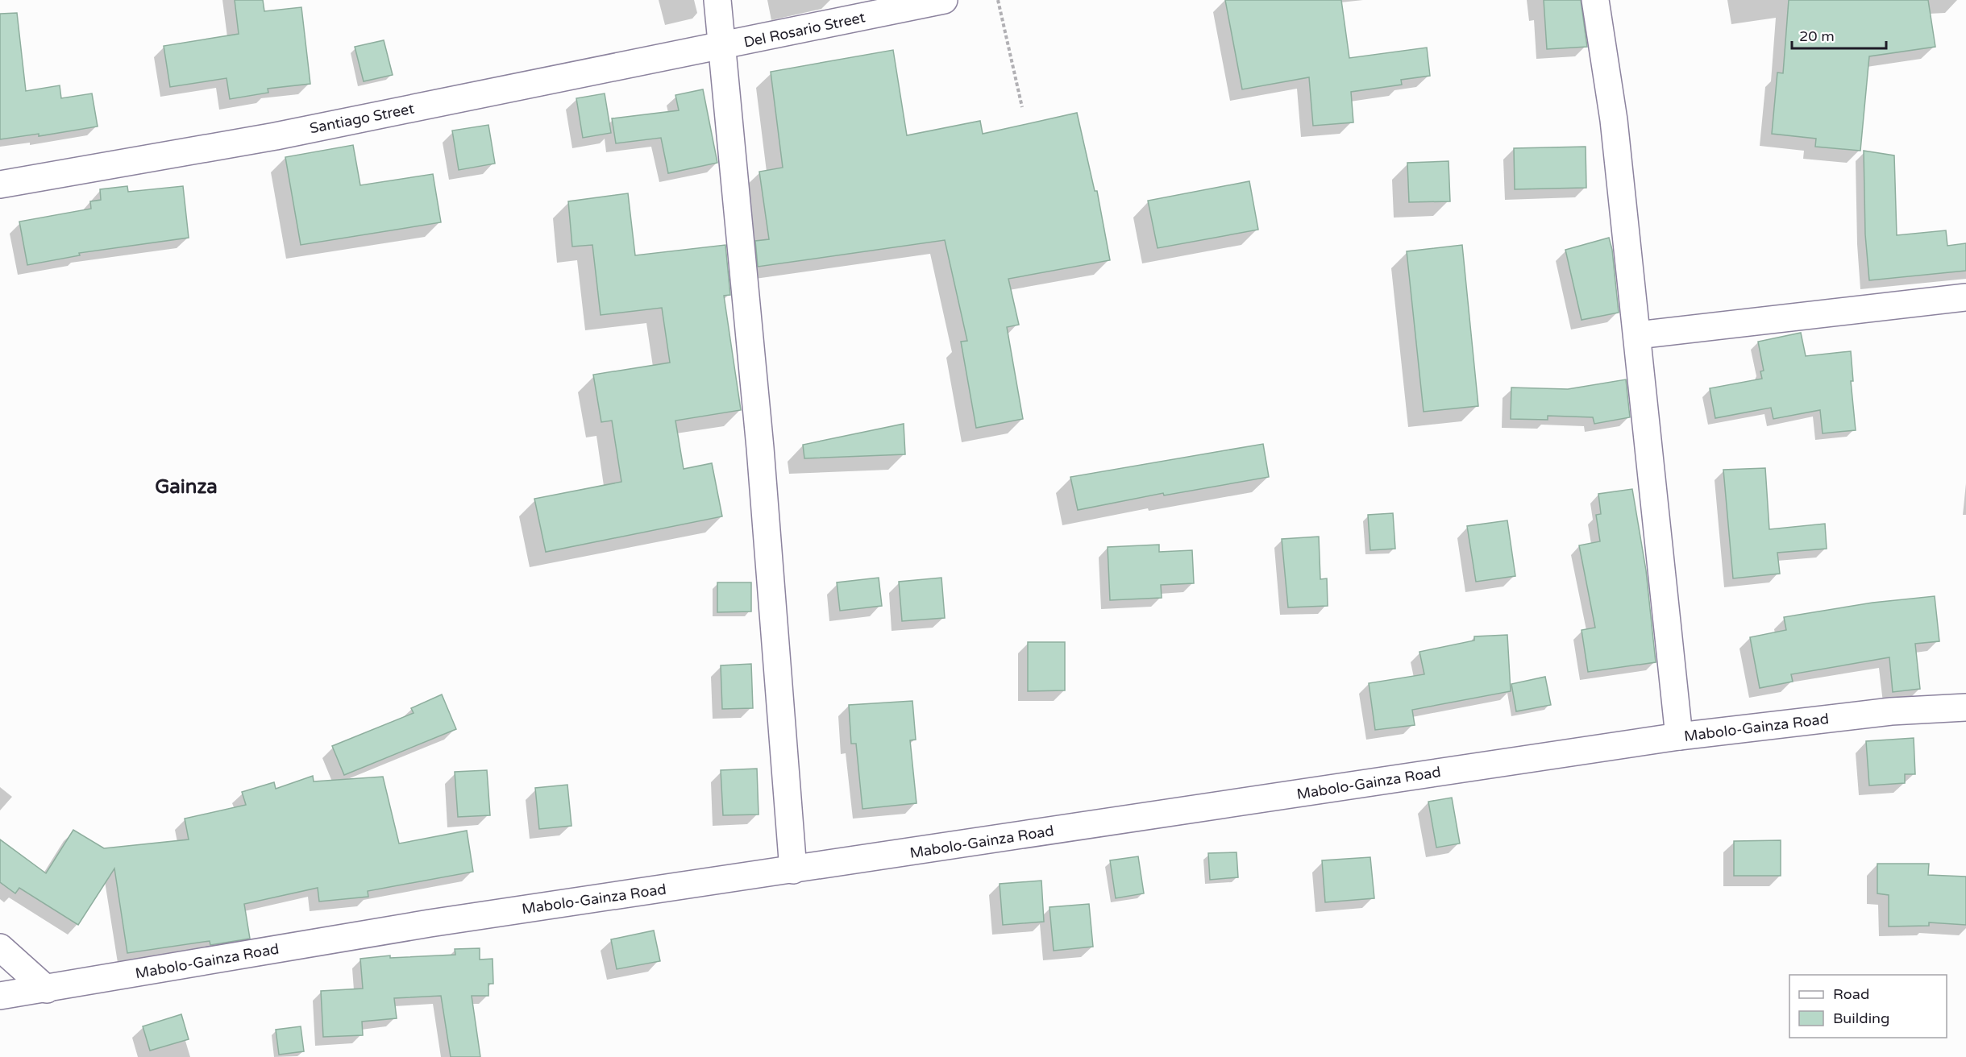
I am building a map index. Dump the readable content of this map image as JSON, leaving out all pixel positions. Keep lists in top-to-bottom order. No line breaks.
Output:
{"streets":{"street":["Del Rosario Street","Santiago Street","Mabolo-Gainza Road"]},"crossings":[["Del Rosario Street","Santiago Street"]],"districts":["Gainza"],"legend":["Road","Building"],"scale_bar":"20 m"}
